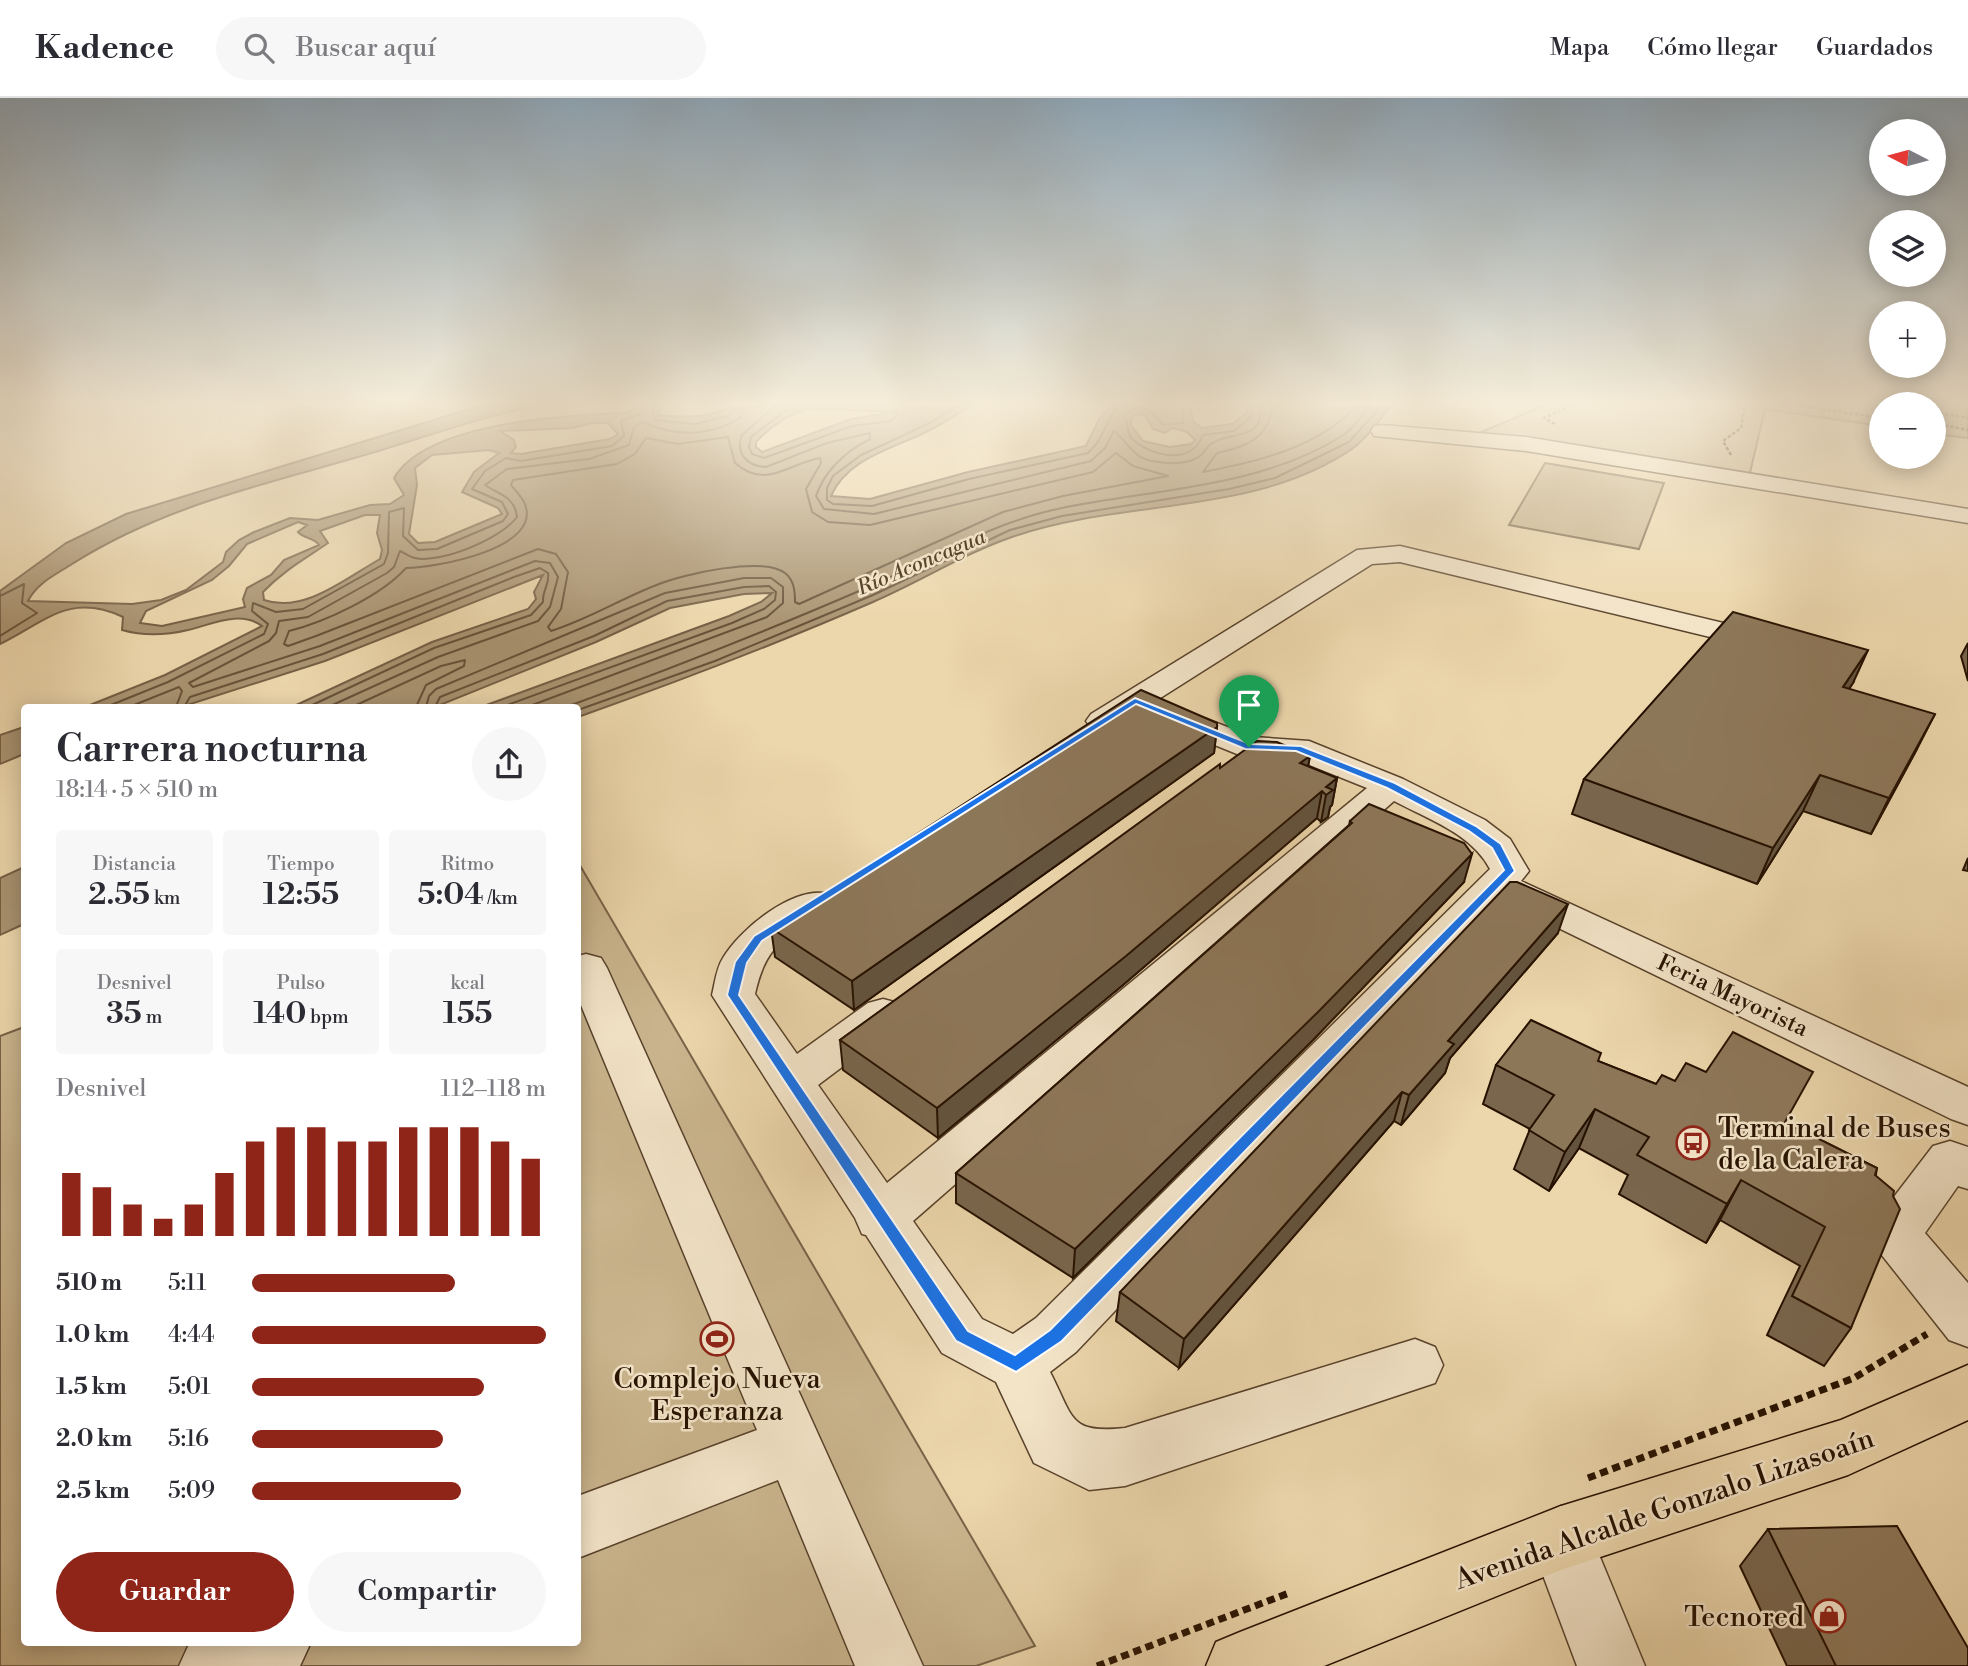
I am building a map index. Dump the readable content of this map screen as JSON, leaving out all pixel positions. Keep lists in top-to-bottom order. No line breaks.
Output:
{"streets":{"main road":["Avenida Alcalde Gonzalo Lizasoaín"],"street":["Feria Mayorista"]},"water":["Río Aconcagua"],"places":{"bus stop":["Terminal de Buses de la Calera"],"sports":["Complejo Nueva Esperanza"],"shop":["Tecnored"]},"north":"left","page":{"header":"Kadence","search":"Buscar aquí","nav":["Mapa","Cómo llegar","Guardados"],"map_buttons":["+","−"],"heading":["Carrera nocturna","18:14 · 5 × 510 m"],"stats":[["Distancia","2.55 km"],["Tiempo","12:55"],["Ritmo","5:04 /km"],["Desnivel","35 m"],["Pulso","140 bpm"],["kcal","155"]],"chart":["Desnivel","112–118 m"],"list":[{"name":"510 m","note":"5:11"},{"name":"1.0 km","note":"4:44"},{"name":"1.5 km","note":"5:01"},{"name":"2.0 km","note":"5:16"},{"name":"2.5 km","note":"5:09"}],"buttons":["Guardar","Compartir"]}}
